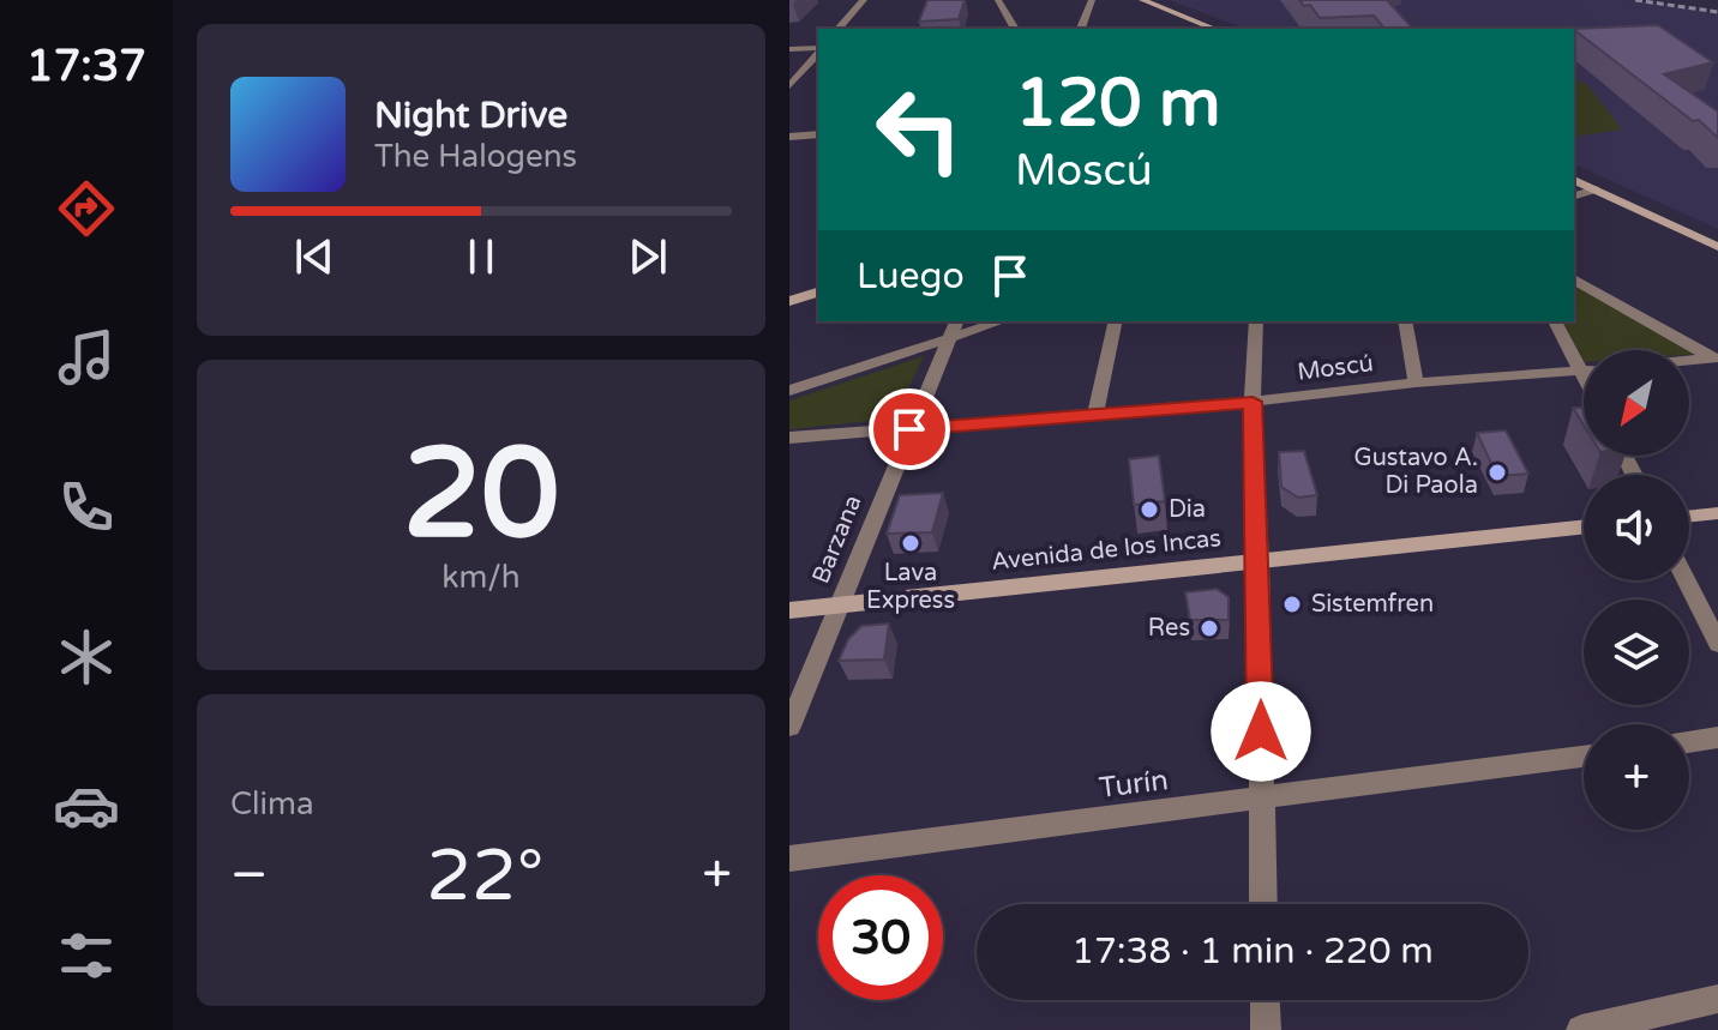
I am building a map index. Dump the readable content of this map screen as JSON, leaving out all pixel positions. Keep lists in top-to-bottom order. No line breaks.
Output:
{"streets":{"main road":["Avenida de los Incas"],"street":["Moscú","Barzana","Turín"]},"crossings":[["Moscú","Barzana"],["Barzana","Avenida de los Incas"]],"places":["Gustavo A. Di Paola","Dia","Lava Express","Sistemfren","Res"],"north":"bottom left","page":{"tabs":"17:37","turn":["120 m","Moscú"],"song":["Night Drive","The Halogens"],"then":"Luego","map_buttons":"+","tile":[["20","km/h"],"Clima"],"heat":["−","22°","+"],"limit":"30","trip":"17:38 · 1 min · 220 m"}}
